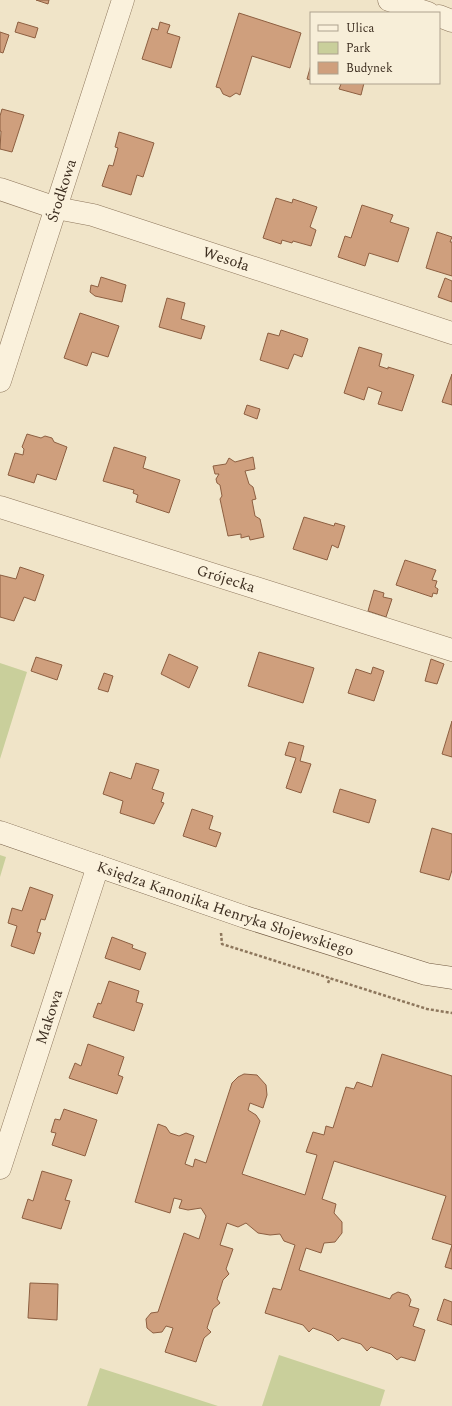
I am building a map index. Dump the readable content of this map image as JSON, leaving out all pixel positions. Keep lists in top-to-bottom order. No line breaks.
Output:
{"streets":{"street":["Środkowa","Wesoła","Grójecka","Księdza Kanonika Henryka Słojewskiego","Makowa"]},"crossings":[["Środkowa","Wesoła"],["Księdza Kanonika Henryka Słojewskiego","Makowa"]],"legend":["Ulica","Park","Budynek"]}
